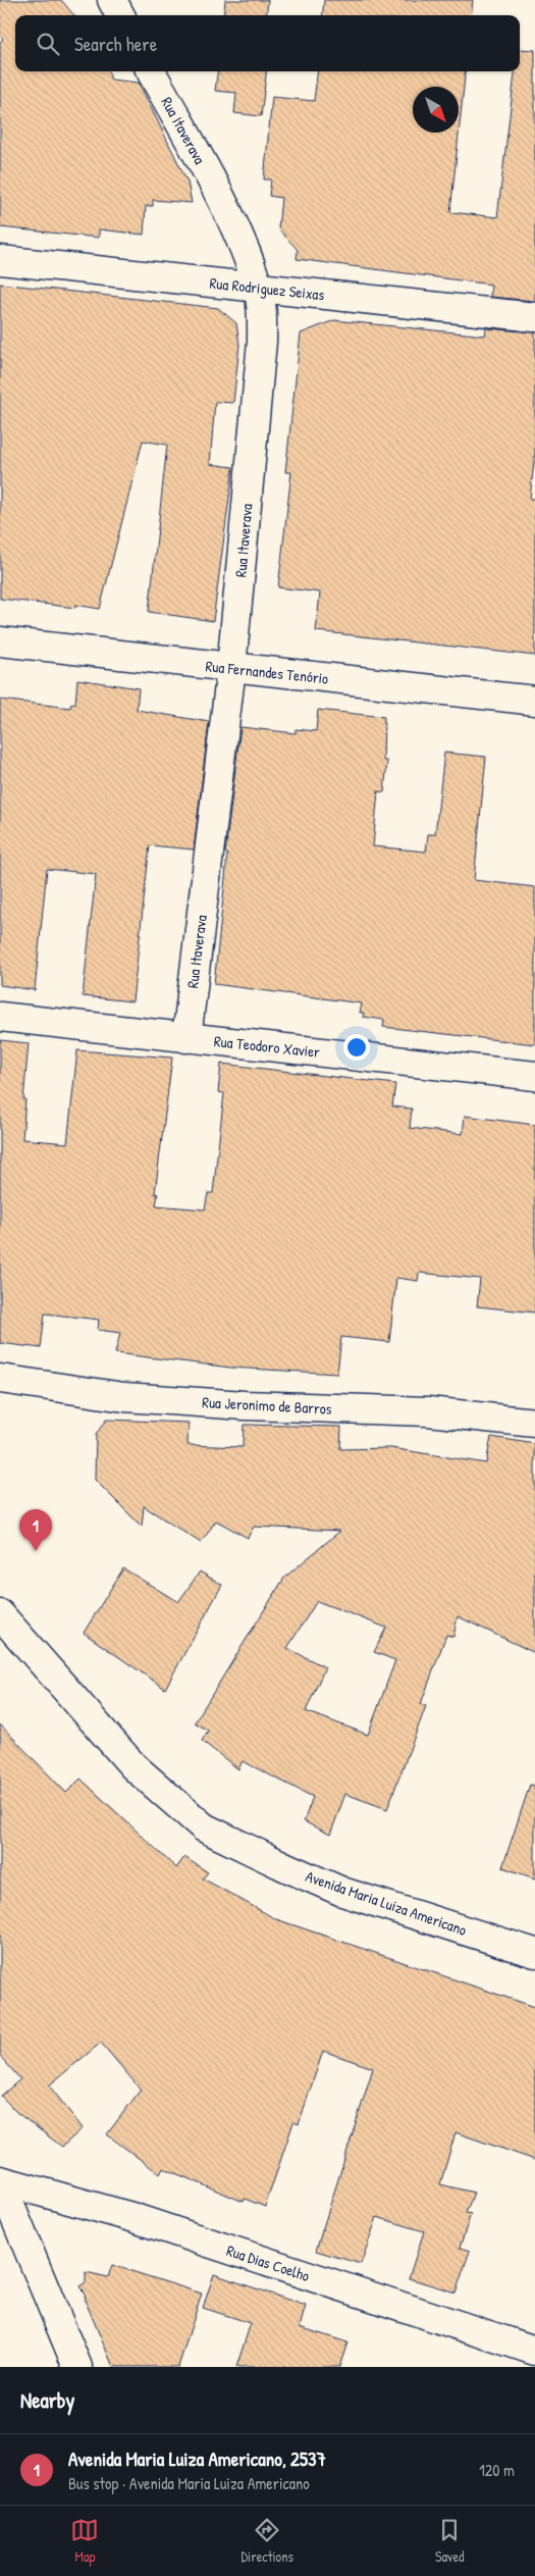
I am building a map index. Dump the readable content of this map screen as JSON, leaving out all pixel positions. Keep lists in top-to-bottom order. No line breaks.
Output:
{"streets":{"street":["Rua Itaverava","Rua Rodriguez Seixas","Rua Fernandes Tenório","Rua Teodoro Xavier","Rua Jeronimo de Barros","Avenida Maria Luiza Americano","Rua Dias Coelho"]},"crossings":[["Rua Itaverava","Rua Rodriguez Seixas"],["Rua Itaverava","Rua Fernandes Tenório"],["Rua Itaverava","Rua Teodoro Xavier"]],"north":"bottom right","page":{"search":"Search here","pins":"1","heading":"Nearby","list":[{"mark":"1","name":"Avenida Maria Luiza Americano, 2537","note":"Bus stop · Avenida Maria Luiza Americano","value":"120 m"}],"nav":["Map","Directions","Saved"]}}
